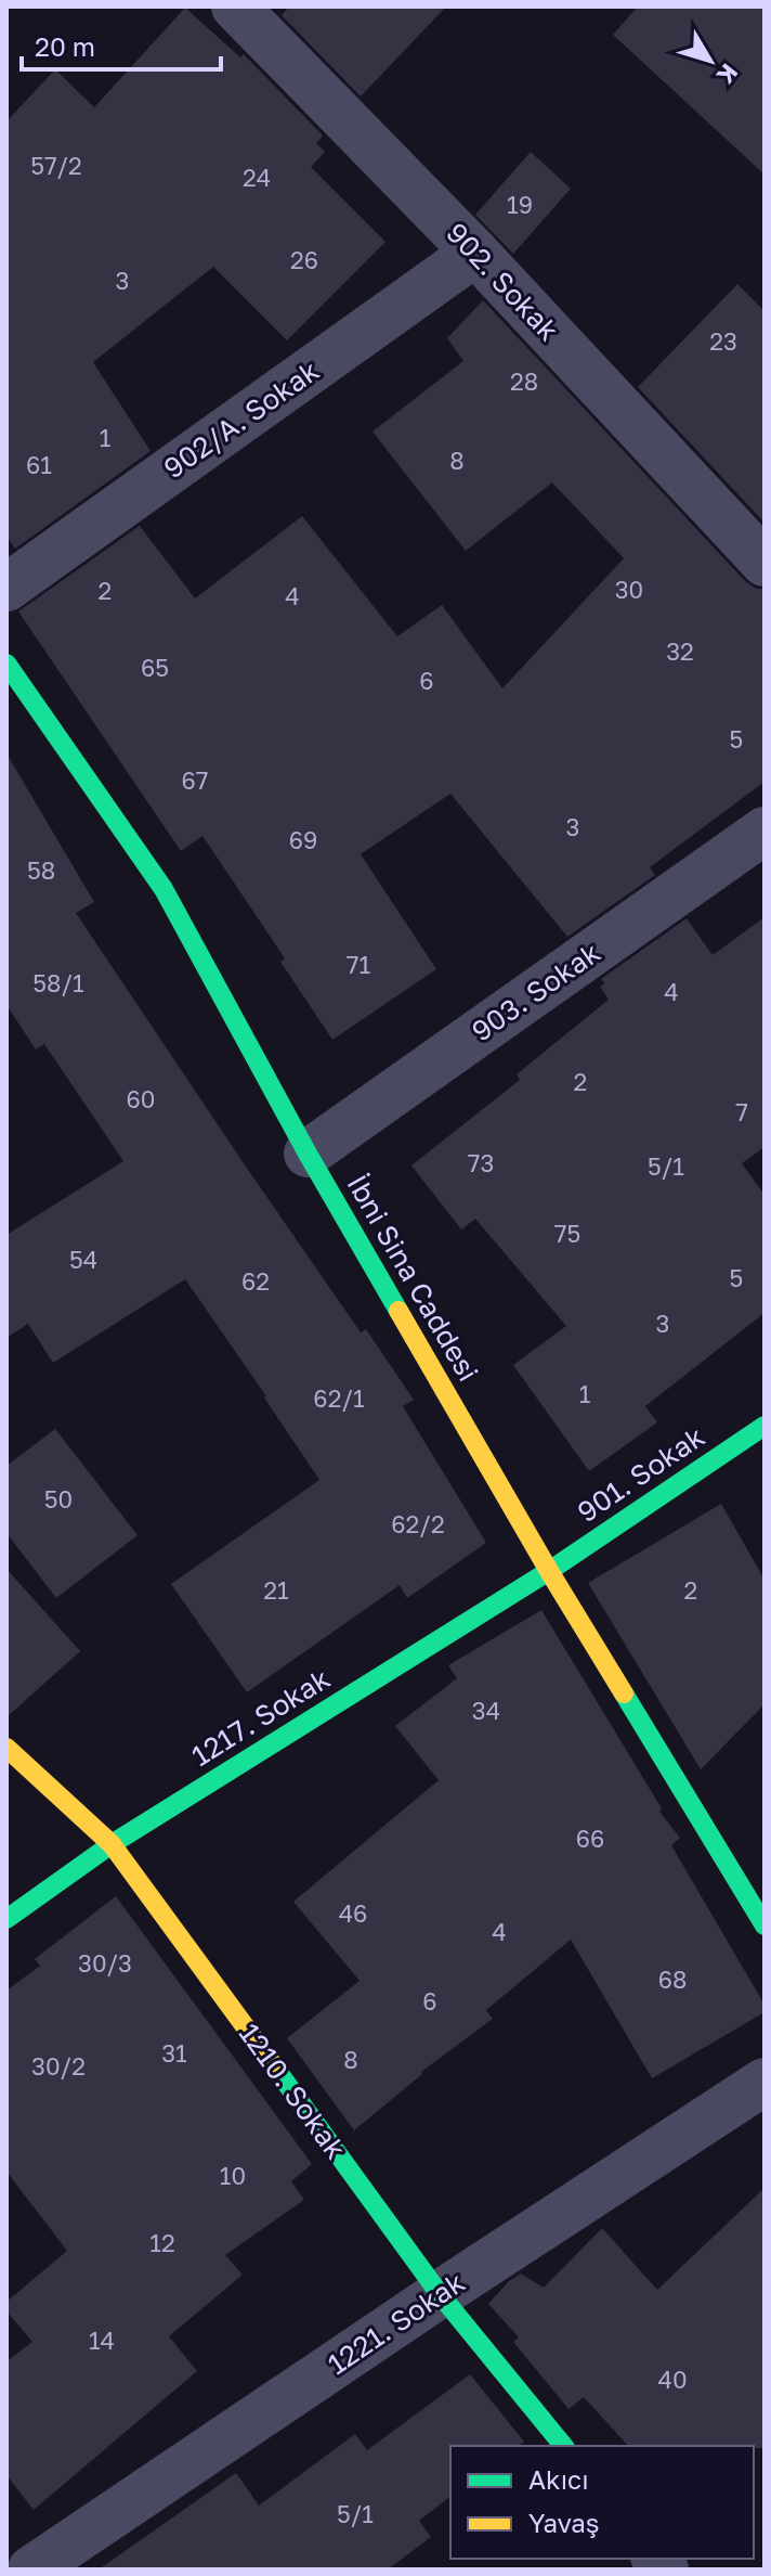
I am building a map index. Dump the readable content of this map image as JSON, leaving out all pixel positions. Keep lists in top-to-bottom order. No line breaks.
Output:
{"streets":{"street":["902. Sokak","902/A. Sokak","903. Sokak","İbni Sina Caddesi","901. Sokak","1217. Sokak","1210. Sokak","1221. Sokak"]},"crossings":[["902. Sokak","902/A. Sokak"],["903. Sokak","İbni Sina Caddesi"],["İbni Sina Caddesi","901. Sokak"],["İbni Sina Caddesi","1217. Sokak"],["901. Sokak","1217. Sokak"],["1217. Sokak","1210. Sokak"],["1210. Sokak","1221. Sokak"]],"house_numbers":["57/2","24","19","26","3","23","28","1","8","61","30","2","4","32","65","6","5","67","3","69","58","71","58/1","4","2","60","7","73","5/1","75","54","5","62","3","1","62/1","50","62/2","21","2","34","66","46","4","30/3","68","6","31","8","30/2","10","12","14","40","5/1"],"legend":["Akıcı","Yavaş"],"scale_bar":"20 m","north":"bottom right"}
